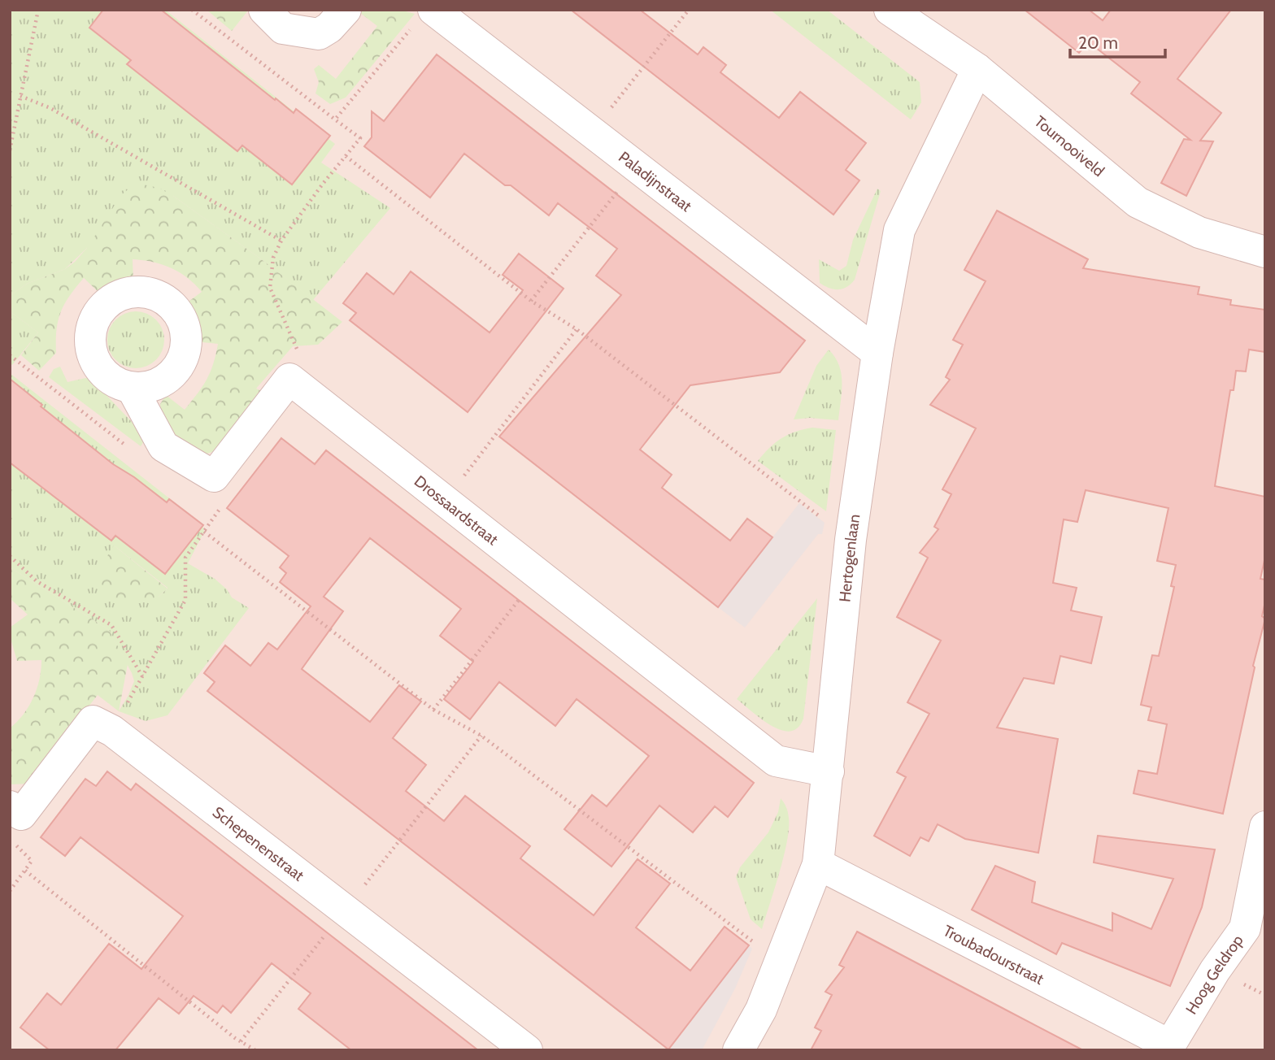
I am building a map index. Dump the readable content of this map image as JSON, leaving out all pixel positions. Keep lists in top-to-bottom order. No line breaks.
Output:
{"streets":{"street":["Tournooiveld","Paladijnstraat","Drossaardstraat","Hertogenlaan","Schepenenstraat","Troubadourstraat","Hoog Geldrop"]},"crossings":[["Tournooiveld","Hertogenlaan"],["Paladijnstraat","Hertogenlaan"],["Drossaardstraat","Hertogenlaan"],["Hertogenlaan","Troubadourstraat"],["Troubadourstraat","Hoog Geldrop"]],"scale_bar":"20 m"}
